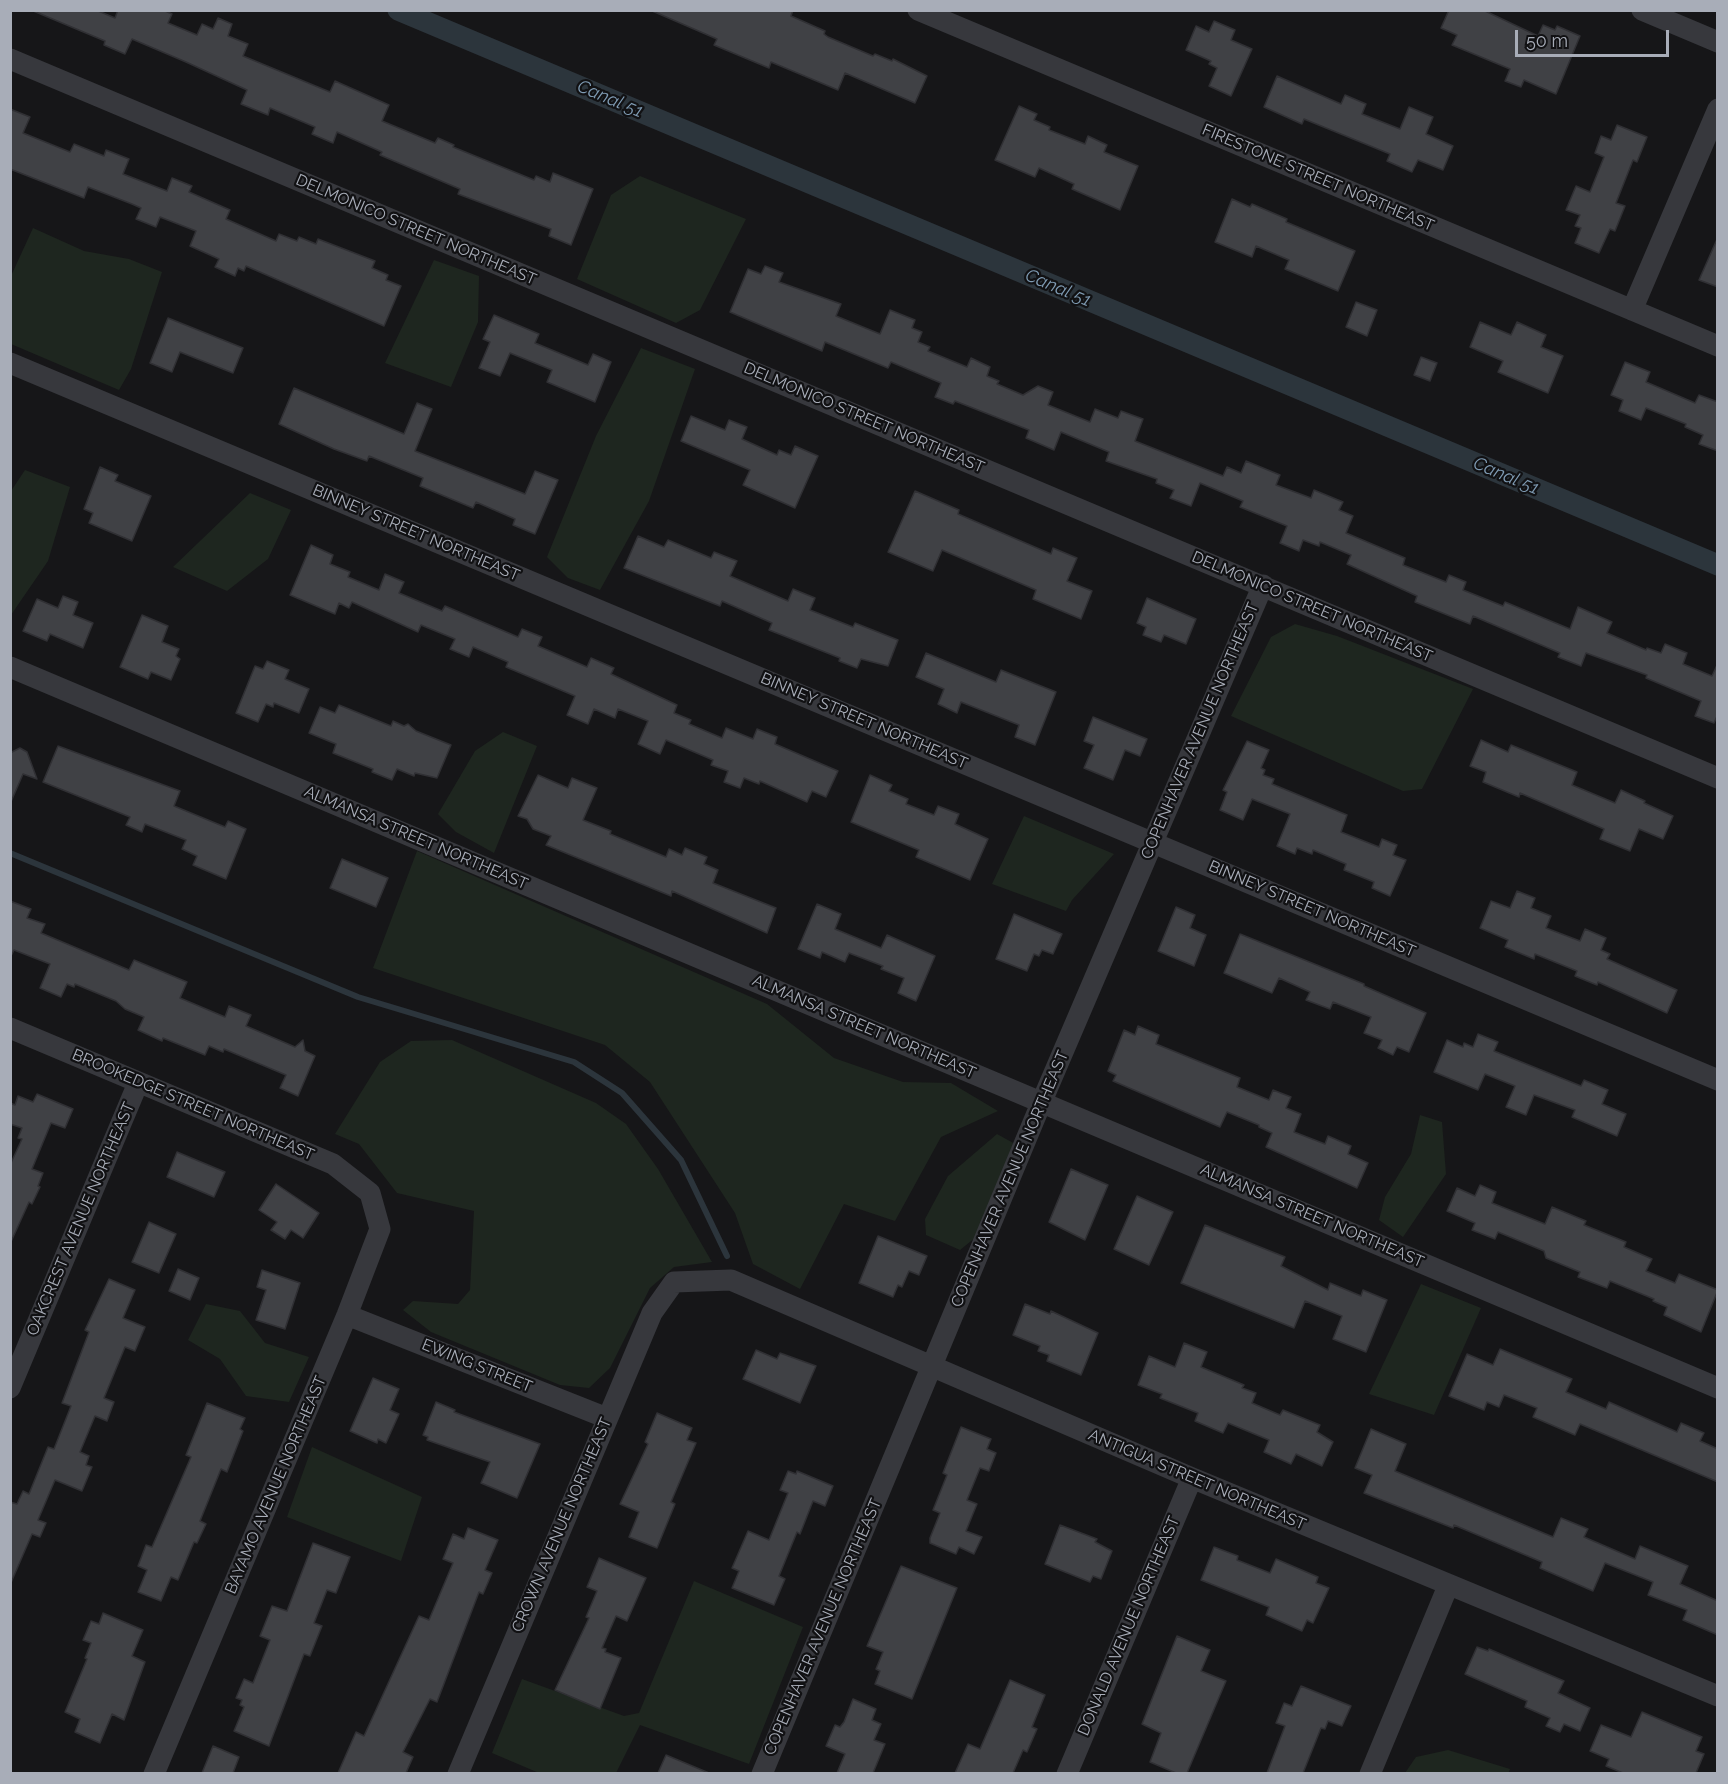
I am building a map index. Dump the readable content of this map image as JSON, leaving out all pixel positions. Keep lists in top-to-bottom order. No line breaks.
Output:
{"streets":{"street":["FIRESTONE STREET NORTHEAST","DELMONICO STREET NORTHEAST","BINNEY STREET NORTHEAST","COPENHAVER AVENUE NORTHEAST","ALMANSA STREET NORTHEAST","BROOKEDGE STREET NORTHEAST","OAKCREST AVENUE NORTHEAST","EWING STREET","ANTIGUA STREET NORTHEAST","BAYAMO AVENUE NORTHEAST","CROWN AVENUE NORTHEAST","DONALD AVENUE NORTHEAST"]},"crossings":[["DELMONICO STREET NORTHEAST","COPENHAVER AVENUE NORTHEAST"],["BINNEY STREET NORTHEAST","COPENHAVER AVENUE NORTHEAST"],["COPENHAVER AVENUE NORTHEAST","ALMANSA STREET NORTHEAST"],["COPENHAVER AVENUE NORTHEAST","ANTIGUA STREET NORTHEAST"],["BROOKEDGE STREET NORTHEAST","OAKCREST AVENUE NORTHEAST"],["BROOKEDGE STREET NORTHEAST","BAYAMO AVENUE NORTHEAST"],["EWING STREET","BAYAMO AVENUE NORTHEAST"],["EWING STREET","CROWN AVENUE NORTHEAST"],["ANTIGUA STREET NORTHEAST","CROWN AVENUE NORTHEAST"],["ANTIGUA STREET NORTHEAST","DONALD AVENUE NORTHEAST"]],"water":["Canal 51"],"scale_bar":"50 m"}
